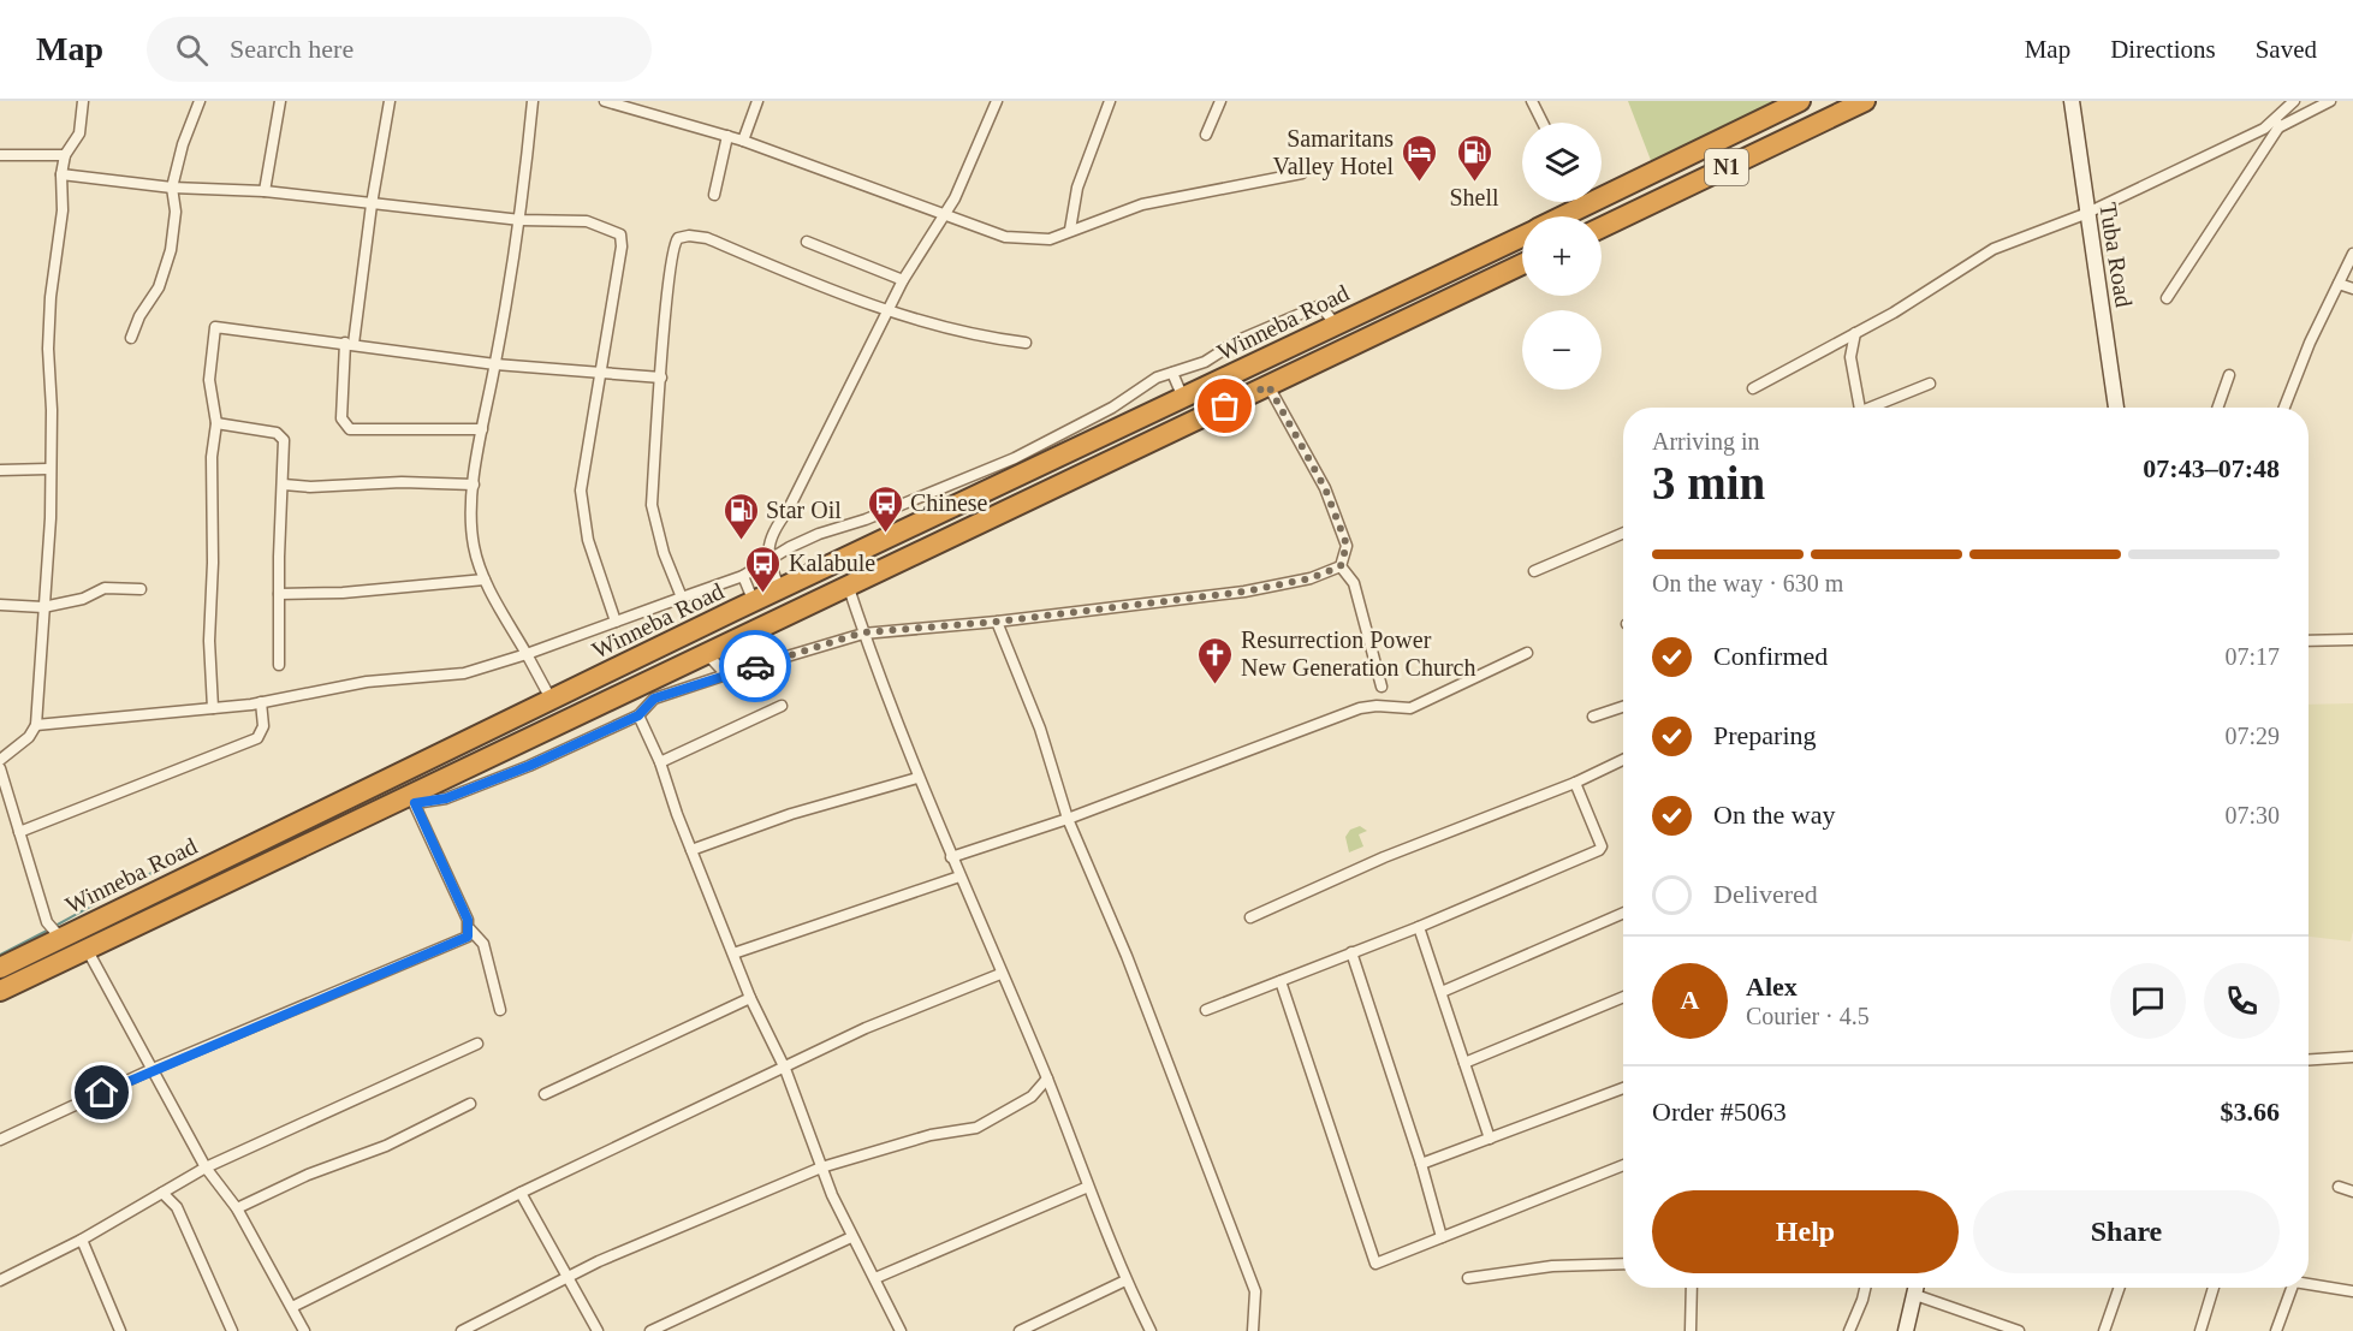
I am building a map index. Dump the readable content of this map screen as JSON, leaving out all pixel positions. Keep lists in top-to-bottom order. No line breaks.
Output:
{"streets":{"highway":["N1","Winneba Road"],"street":["Tuba Road"]},"places":{"hotel":["Samaritans Valley Hotel"],"fuel station":["Shell","Star Oil"],"bus stop":["Chinese","Kalabule"],"church":["Resurrection Power New Generation Church"]},"page":{"header":"Map","search":"Search here","nav":["Map","Directions","Saved"],"map_buttons":["+","−"],"heading":["3 min","Arriving in","07:43–07:48"],"panel":["Alex","Courier · 4.5","Order #5063","$3.66"],"bar":"On the way · 630 m","list":[["Confirmed","07:17"],["Preparing","07:29"],["On the way","07:30"],"Delivered"],"round":"A","buttons":["Help","Share"]}}
